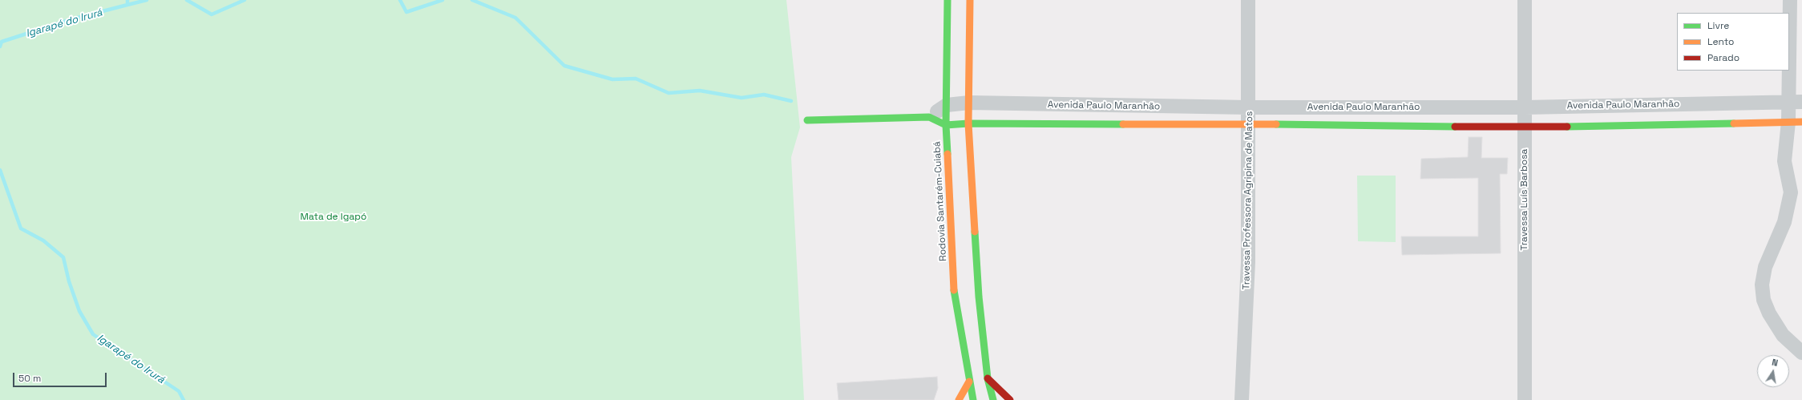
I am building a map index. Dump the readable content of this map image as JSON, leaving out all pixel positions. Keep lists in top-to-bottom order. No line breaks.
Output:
{"streets":{"main road":["Avenida Paulo Maranhão","Rodovia Santarém-Cuiabá"],"street":["Travessa Luís Barbosa","Travessa Professora Agripina de Matos"]},"crossings":[["Avenida Paulo Maranhão","Travessa Luís Barbosa"],["Avenida Paulo Maranhão","Travessa Professora Agripina de Matos"],["Avenida Paulo Maranhão","Rodovia Santarém-Cuiabá"]],"water":["Igarapé do Irurá"],"parks":["Mata de Igapó"],"legend":["Livre","Lento","Parado"],"scale_bar":"50 m","north":"top"}
